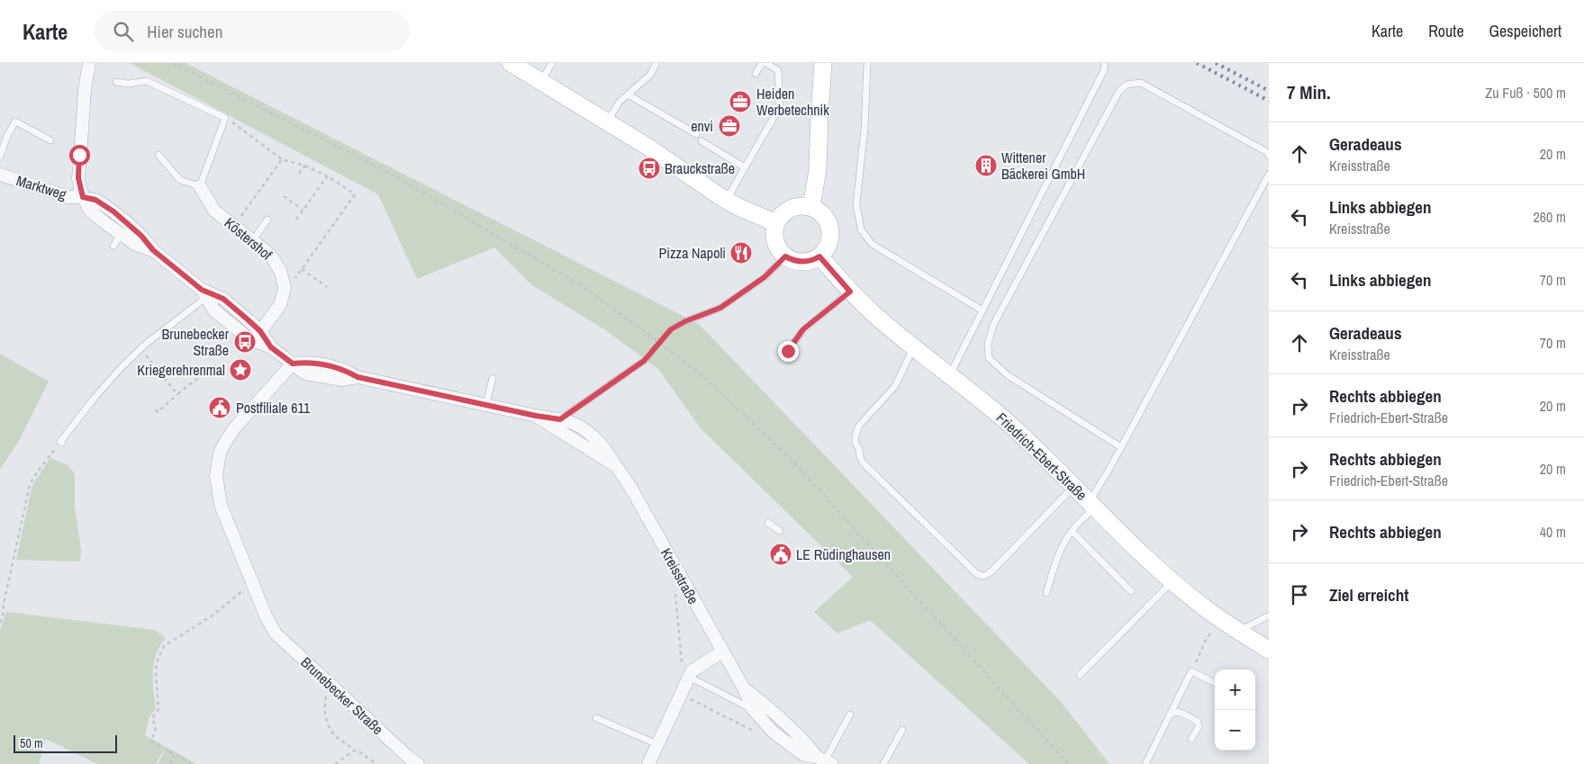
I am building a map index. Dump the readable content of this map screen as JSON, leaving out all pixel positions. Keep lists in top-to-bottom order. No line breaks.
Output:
{"streets":{"street":["Marktweg","Köstershof","Friedrich-Ebert-Straße","Kreisstraße","Brunebecker Straße"]},"crossings":[["Kreisstraße","Brunebecker Straße"]],"places":{"office":["Heiden Werbetechnik","envi"],"building":["Wittener Bäckerei GmbH"],"bus stop":["Brauckstraße","Brunebecker Straße"],"restaurant":["Pizza Napoli"],"place":["Kriegerehrenmal"],"public building":["Postfiliale 611","LE Rüdinghausen"]},"scale_bar":"50 m","page":{"header":"Karte","search":"Hier suchen","nav":["Karte","Route","Gespeichert"],"heading":["7 Min.","Zu Fuß · 500 m"],"list":[["Geradeaus","Kreisstraße","20 m"],["Links abbiegen","Kreisstraße","260 m"],["Links abbiegen","70 m"],["Geradeaus","Kreisstraße","70 m"],["Rechts abbiegen","Friedrich-Ebert-Straße","20 m"],["Rechts abbiegen","Friedrich-Ebert-Straße","20 m"],["Rechts abbiegen","40 m"],"Ziel erreicht"],"map_buttons":["+","−"],"scale":"50 m"}}
